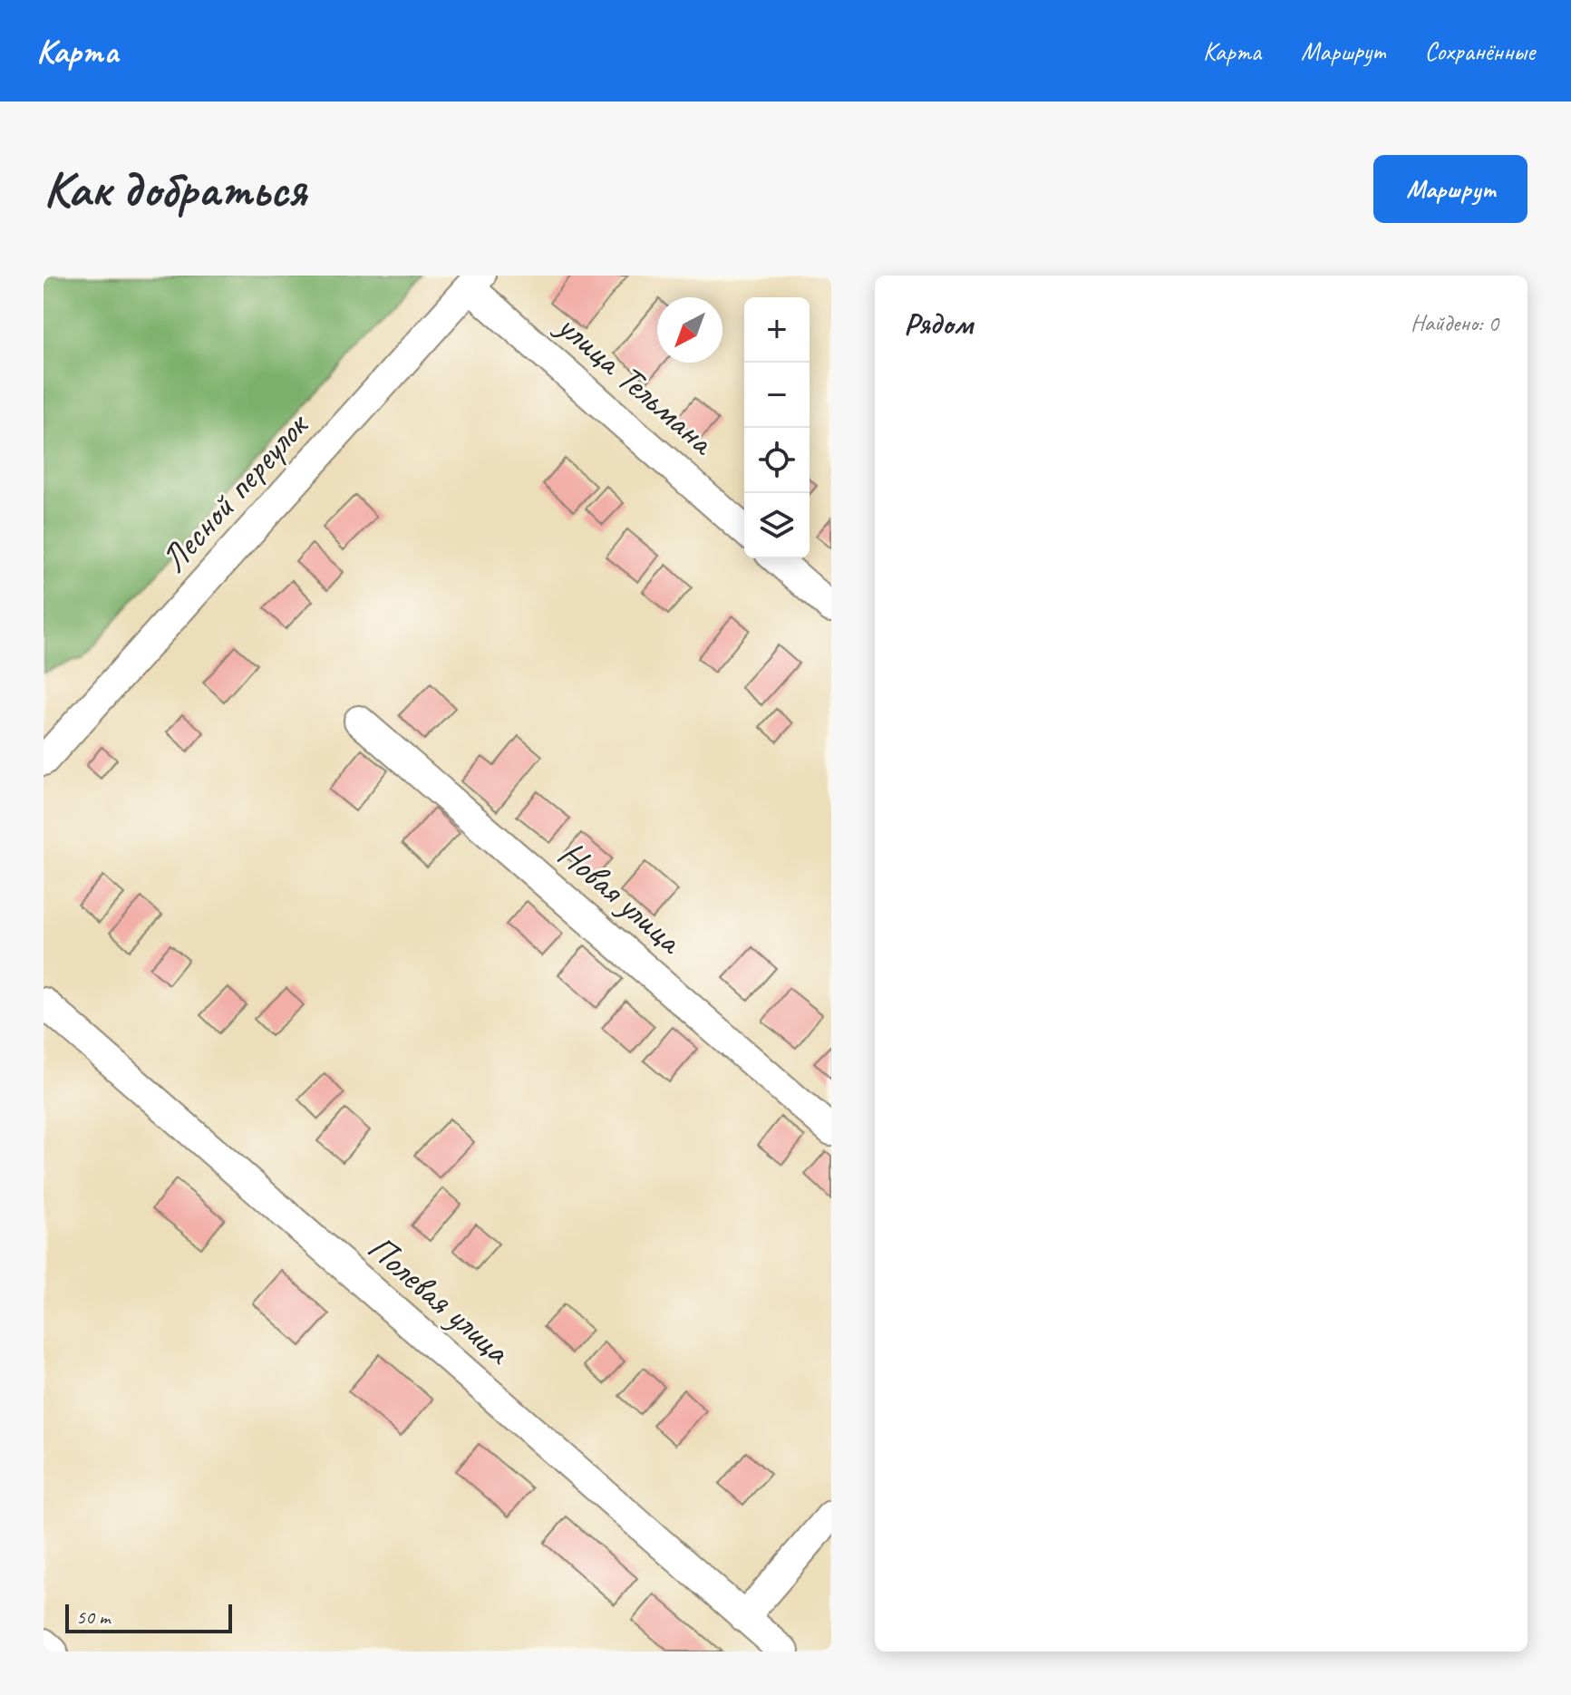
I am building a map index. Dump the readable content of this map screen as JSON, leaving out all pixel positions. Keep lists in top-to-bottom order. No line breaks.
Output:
{"streets":{"street":["улица Тельмана","Лесной переулок","Новая улица","Полевая улица"]},"crossings":[["улица Тельмана","Лесной переулок"]],"scale_bar":"50 m","north":"bottom left","page":{"header":"Карта","nav":["Карта","Маршрут","Сохранённые"],"buttons":"Маршрут","title":"Как добраться","heading":["Рядом","Найдено: 0"],"map_buttons":["+","−"],"scale":"50 m"}}
